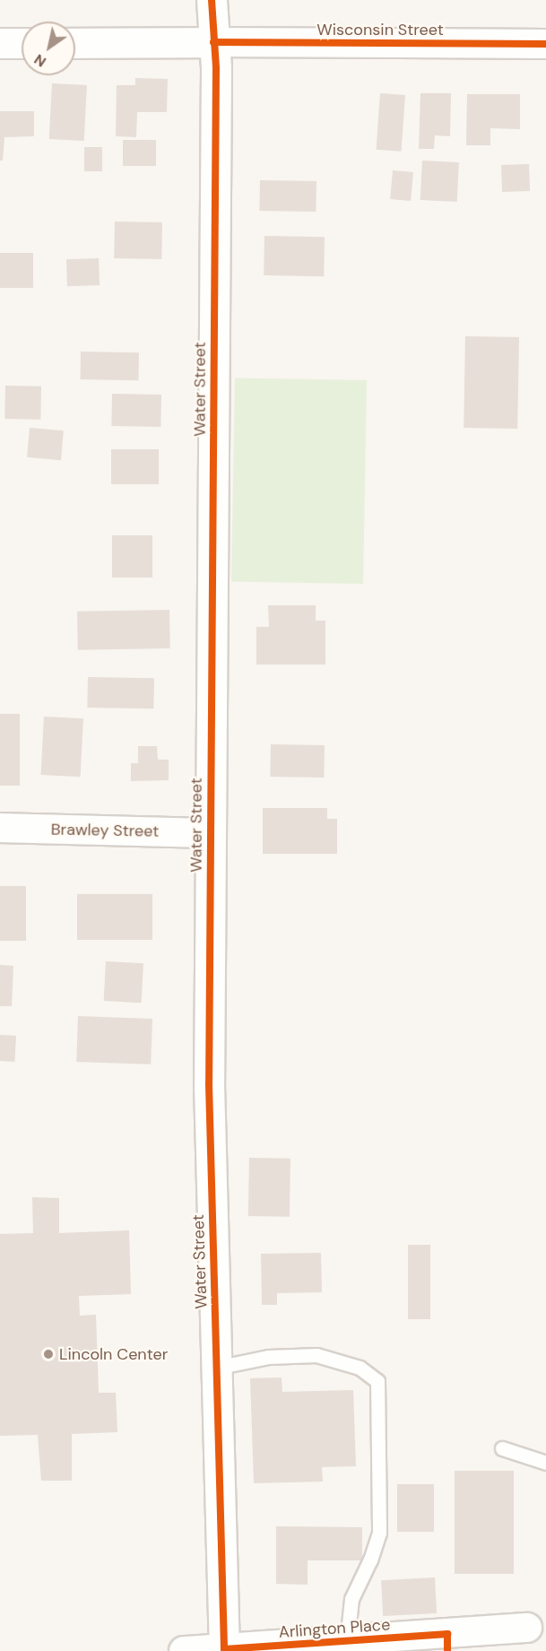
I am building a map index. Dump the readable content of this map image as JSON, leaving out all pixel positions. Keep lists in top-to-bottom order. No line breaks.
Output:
{"streets":{"street":["Wisconsin Street","Water Street","Brawley Street","Arlington Place"]},"crossings":[["Wisconsin Street","Water Street"],["Water Street","Brawley Street"],["Water Street","Arlington Place"]],"places":["Lincoln Center"],"north":"bottom left"}
